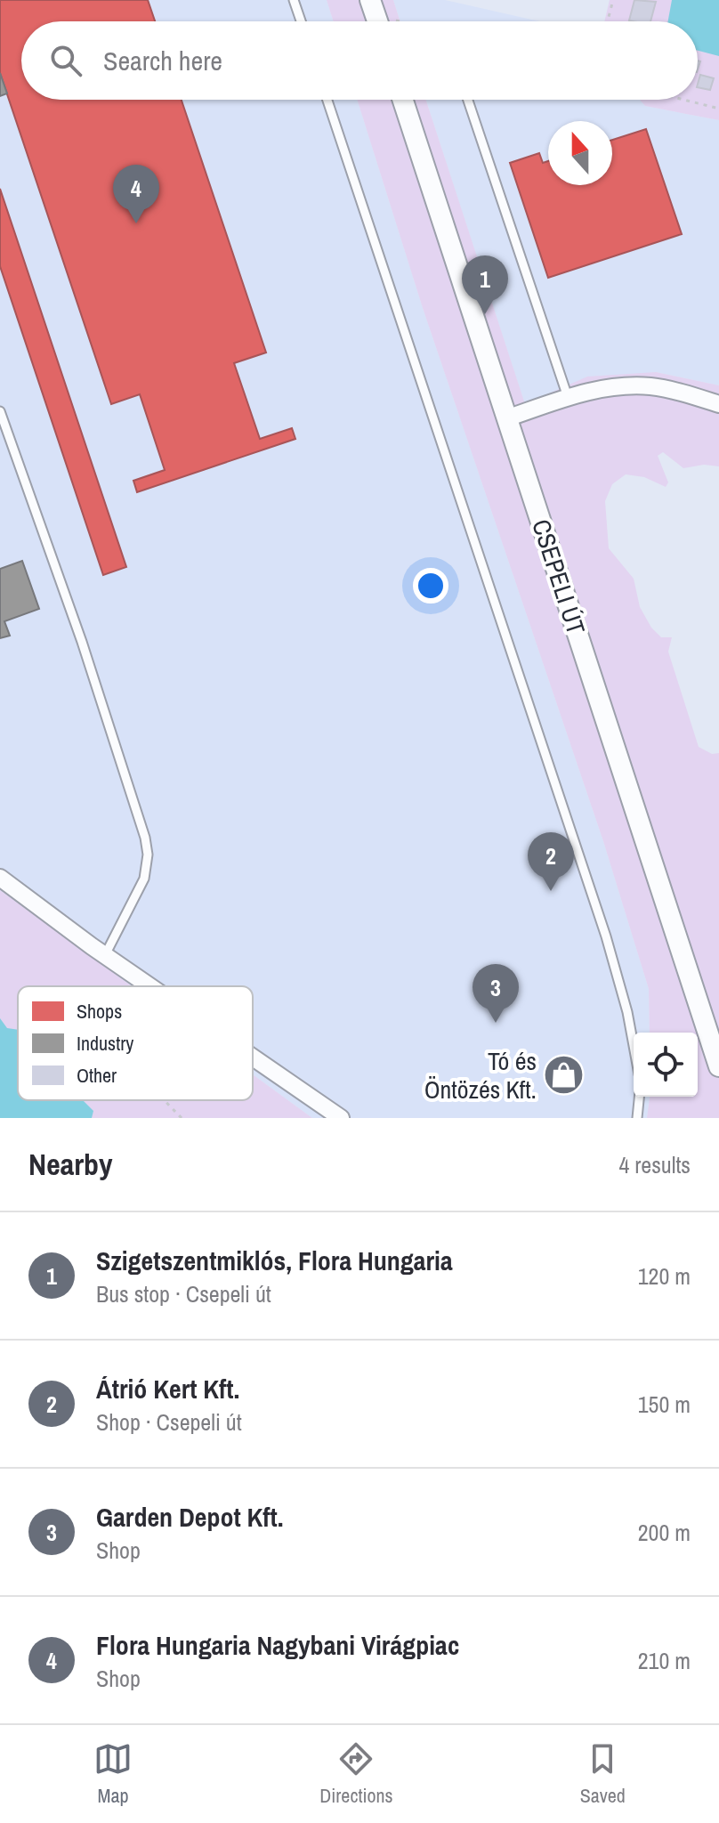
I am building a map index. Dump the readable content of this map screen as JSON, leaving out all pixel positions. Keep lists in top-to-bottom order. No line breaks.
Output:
{"streets":{"street":["CSEPELI ÚT"]},"places":{"shop":["Tó és Öntözés Kft."]},"legend":["Shops","Industry","Other"],"north":"top","page":{"search":"Search here","pins":["4","1","2","3"],"heading":["Nearby","4 results"],"list":[{"mark":"1","name":"Szigetszentmiklós, Flora Hungaria","note":"Bus stop · Csepeli út","value":"120 m"},{"mark":"2","name":"Átrió Kert Kft.","note":"Shop · Csepeli út","value":"150 m"},{"mark":"3","name":"Garden Depot Kft.","note":"Shop","value":"200 m"},{"mark":"4","name":"Flora Hungaria Nagybani Virágpiac","note":"Shop","value":"210 m"}],"nav":["Map","Directions","Saved"]}}
